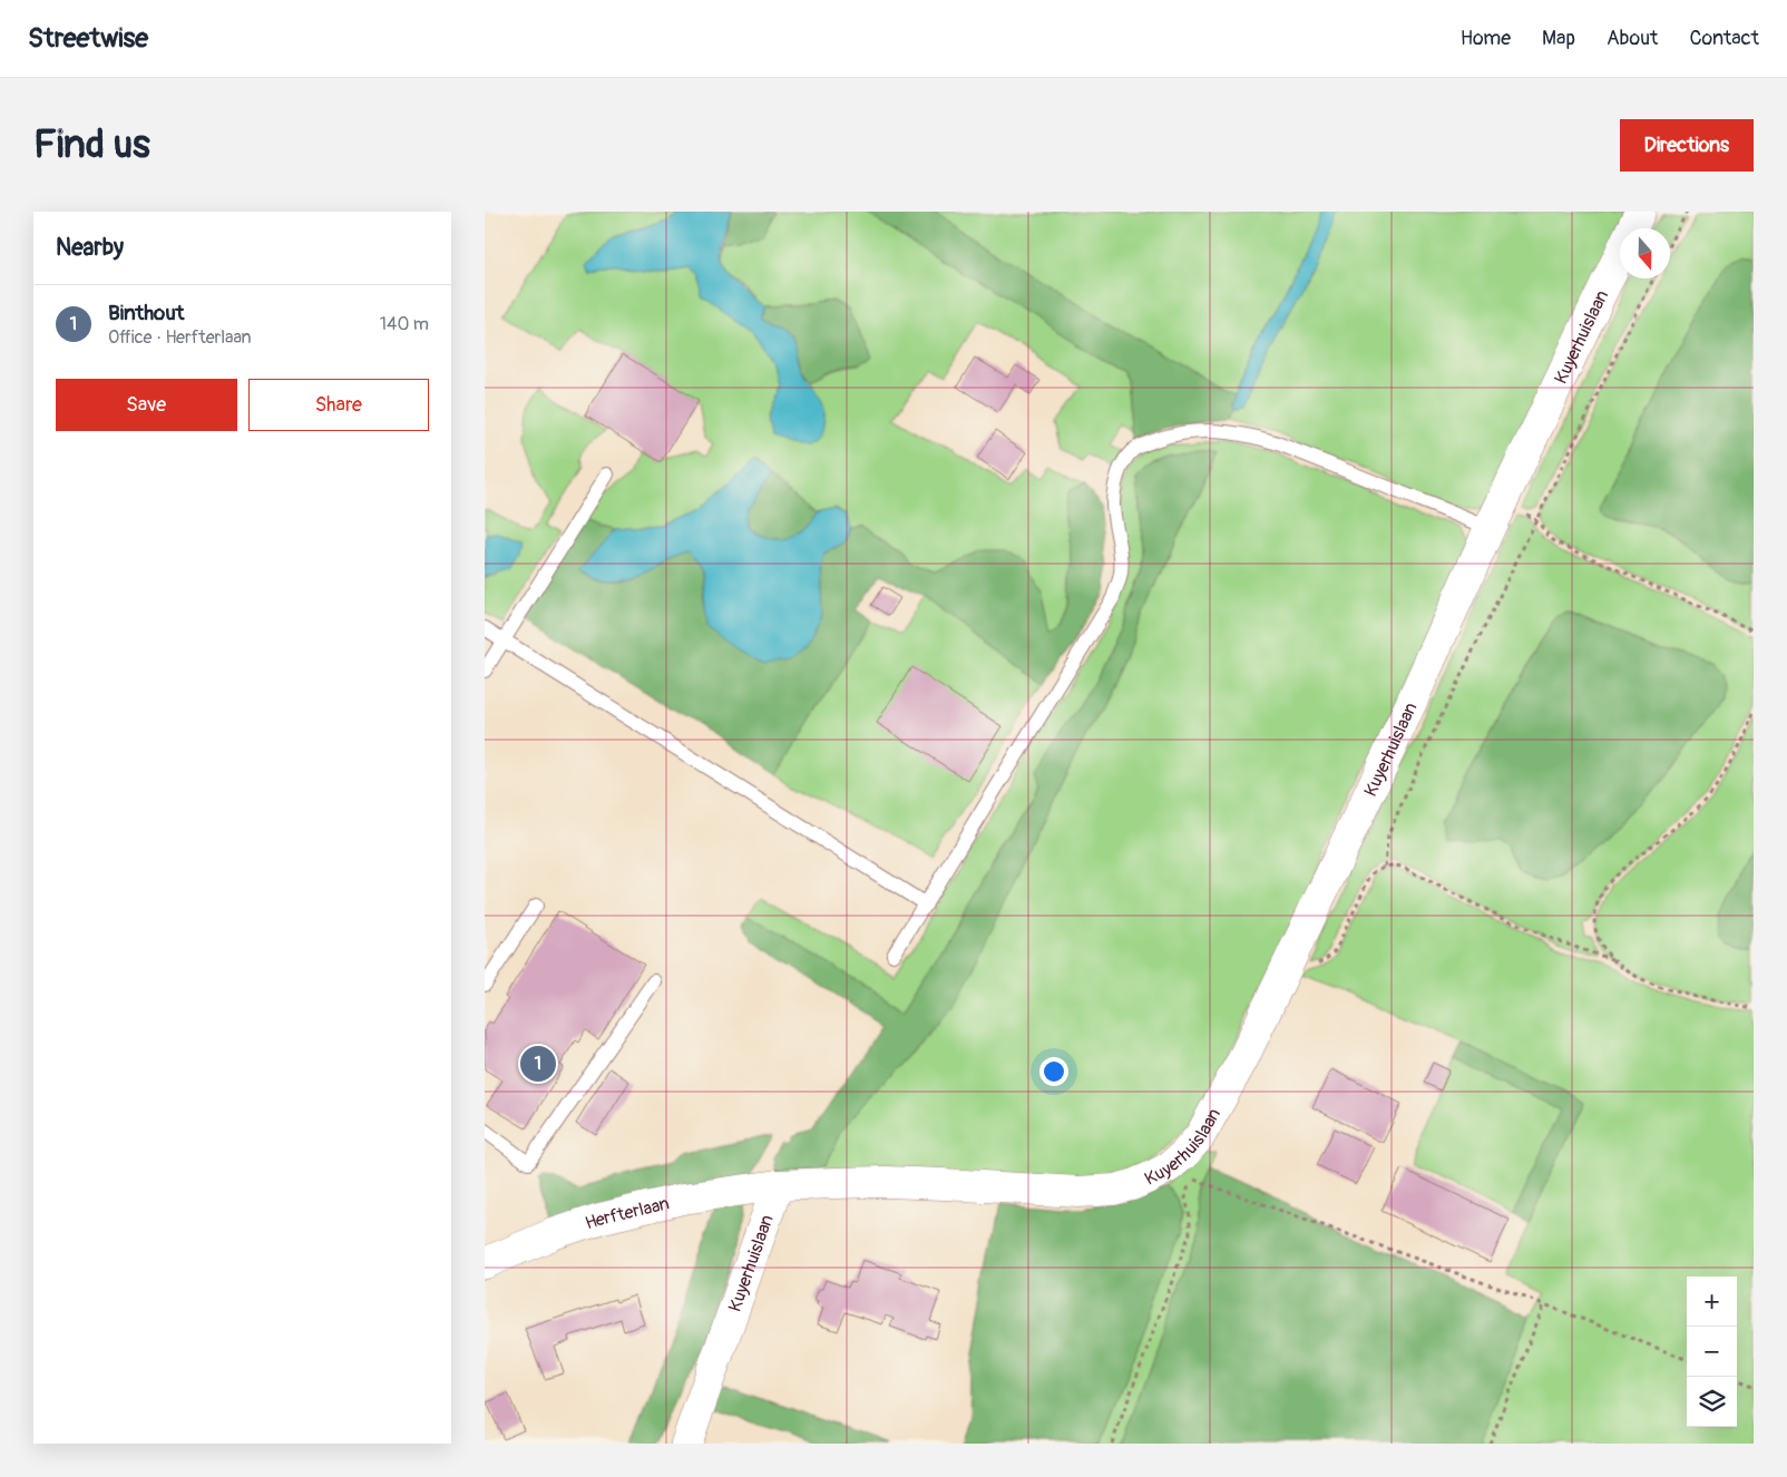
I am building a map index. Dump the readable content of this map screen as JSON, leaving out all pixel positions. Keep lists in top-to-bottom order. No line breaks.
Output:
{"streets":{"street":["Kuyerhuislaan","Herfterlaan"]},"crossings":[["Kuyerhuislaan","Herfterlaan"]],"north":"bottom","page":{"header":"Streetwise","nav":["Home","Map","About","Contact"],"buttons":["Directions",["Save","Share"]],"title":"Find us","heading":"Nearby","list":[{"mark":"1","name":"Binthout","note":"Office · Herfterlaan","value":"140 m"}],"pins":"1","map_buttons":["+","−"]}}
